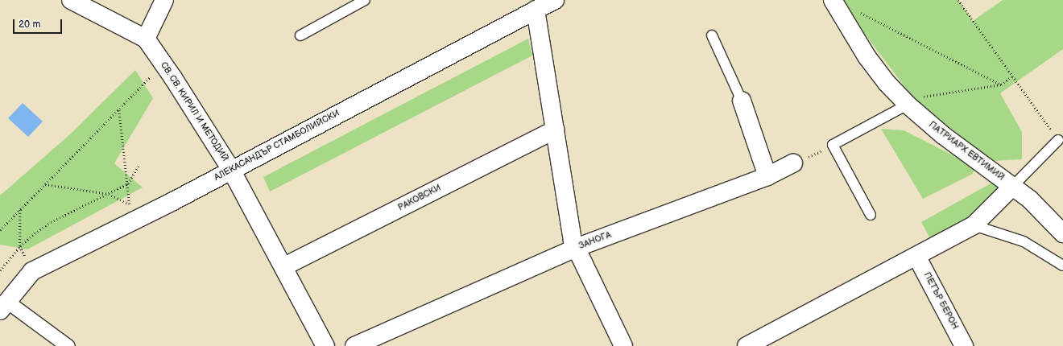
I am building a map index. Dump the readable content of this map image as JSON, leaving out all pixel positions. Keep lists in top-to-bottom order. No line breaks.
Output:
{"streets":{"street":["СВ. СВ. КИРИЛ И МЕТОДИЙ","АЛЕКАСАНДЪР СТАМБОЛИЙСКИ","ПАТРИАРХ ЕВТИМИЙ","РАКОВСКИ","ЗАНОГА","ПЕТЪР БЕРОН"]},"crossings":[["СВ. СВ. КИРИЛ И МЕТОДИЙ","АЛЕКАСАНДЪР СТАМБОЛИЙСКИ"],["СВ. СВ. КИРИЛ И МЕТОДИЙ","РАКОВСКИ"]],"scale_bar":"20 m"}
